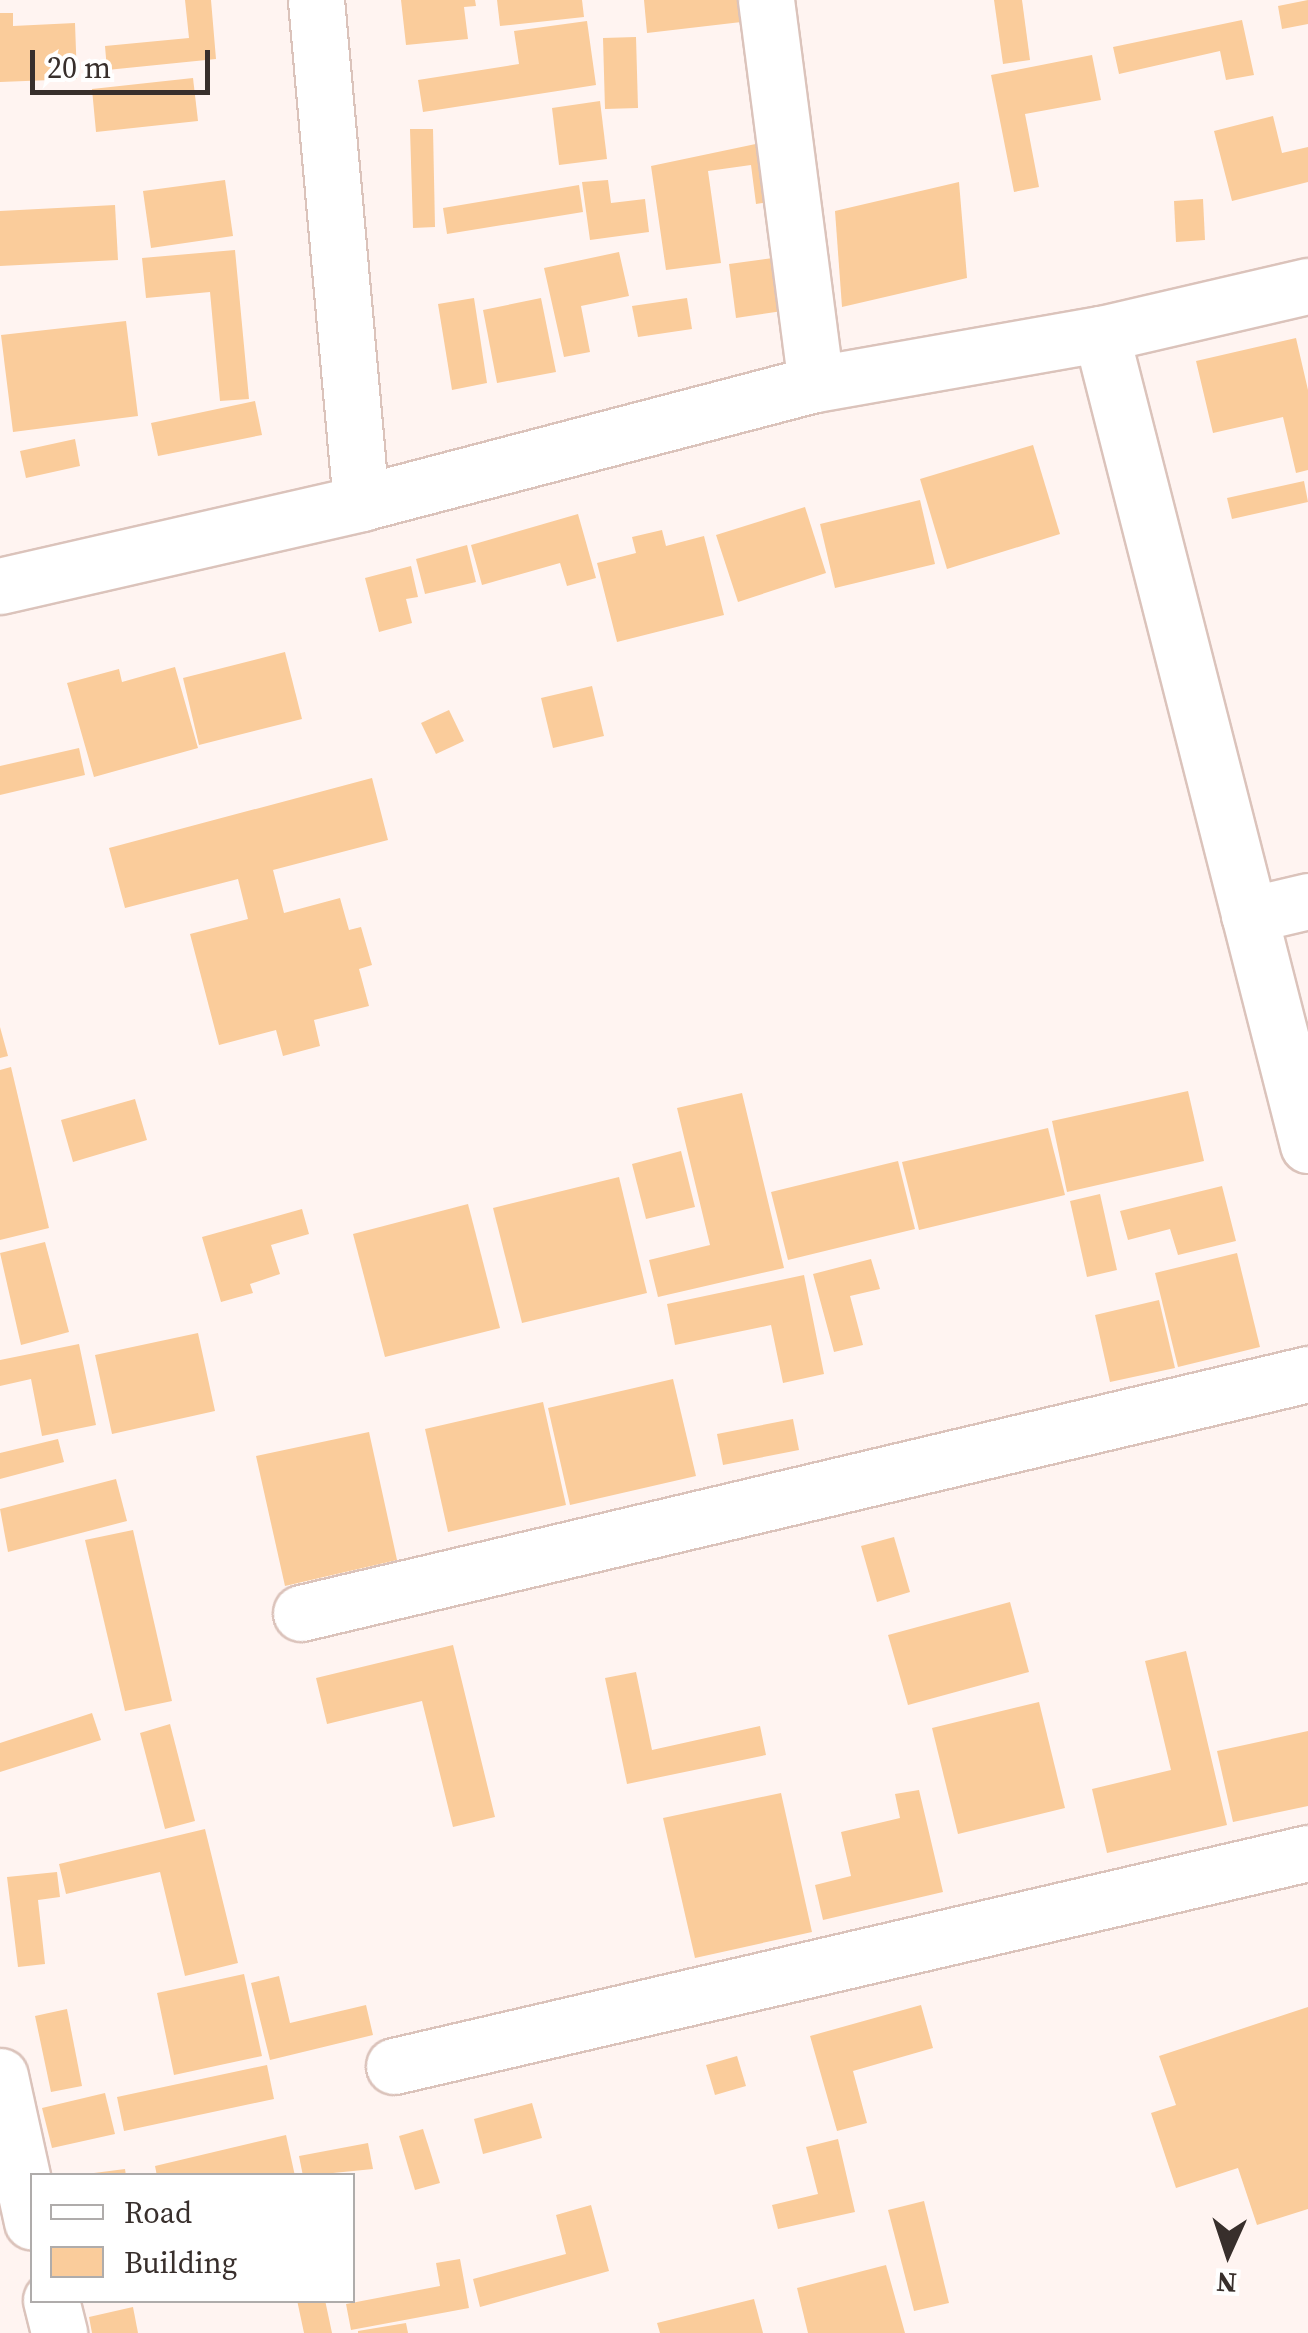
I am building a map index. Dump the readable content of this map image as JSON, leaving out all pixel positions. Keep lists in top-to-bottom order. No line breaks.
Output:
{"legend":["Road","Building"],"scale_bar":"20 m","north":"bottom"}
